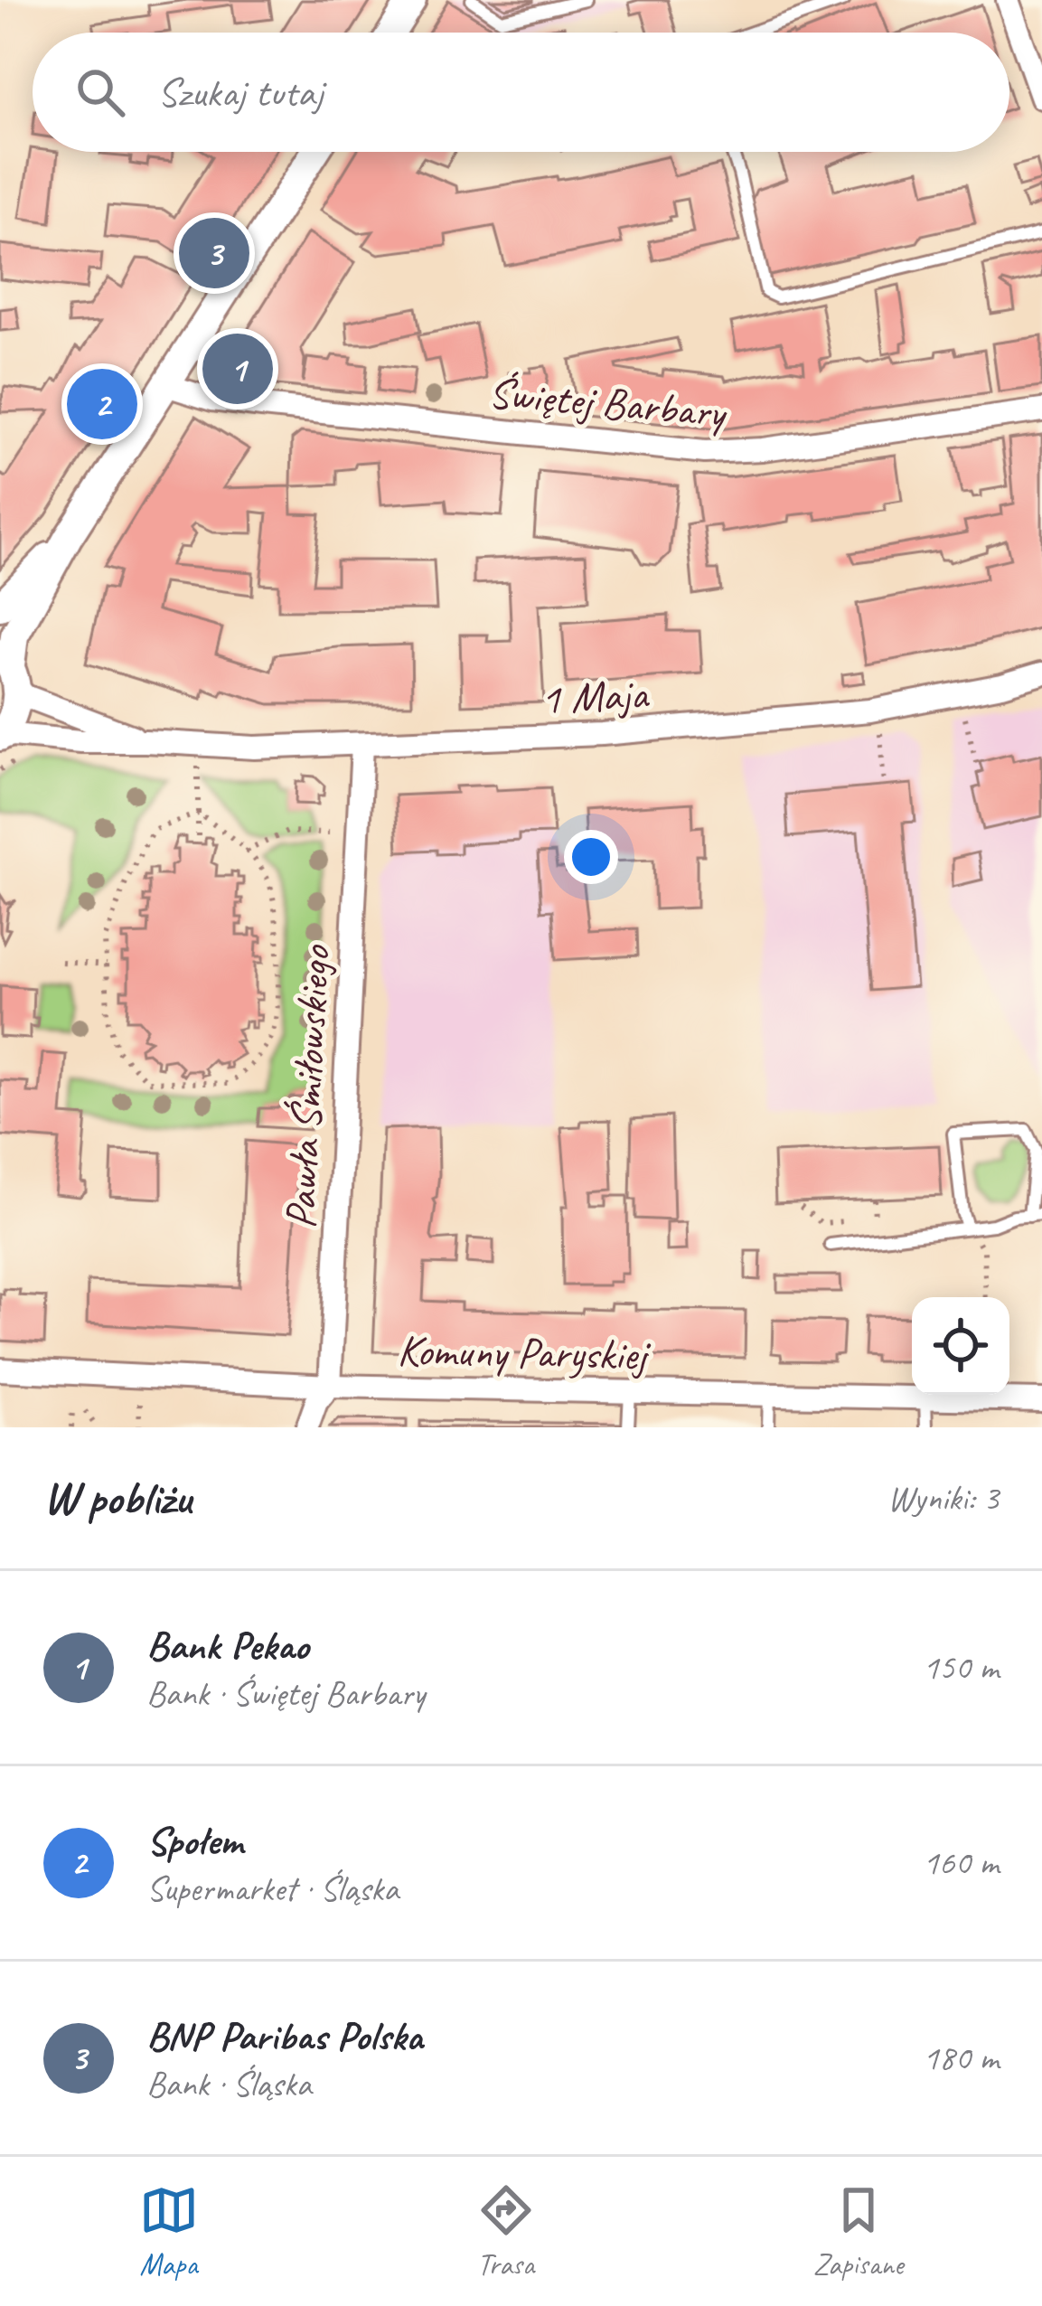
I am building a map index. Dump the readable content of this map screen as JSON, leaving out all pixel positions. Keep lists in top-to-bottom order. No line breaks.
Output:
{"streets":{"street":["Świętej Barbary","1 Maja","Pawła Śmiłowskiego","Komuny Paryskiej"]},"crossings":[["1 Maja","Pawła Śmiłowskiego"],["Pawła Śmiłowskiego","Komuny Paryskiej"]],"page":{"search":"Szukaj tutaj","pins":["3","1","2"],"heading":["W pobliżu","Wyniki: 3"],"list":[{"mark":"1","name":"Bank Pekao","note":"Bank · Świętej Barbary","value":"150 m"},{"mark":"2","name":"Społem","note":"Supermarket · Śląska","value":"160 m"},{"mark":"3","name":"BNP Paribas Polska","note":"Bank · Śląska","value":"180 m"}],"nav":["Mapa","Trasa","Zapisane"]}}
